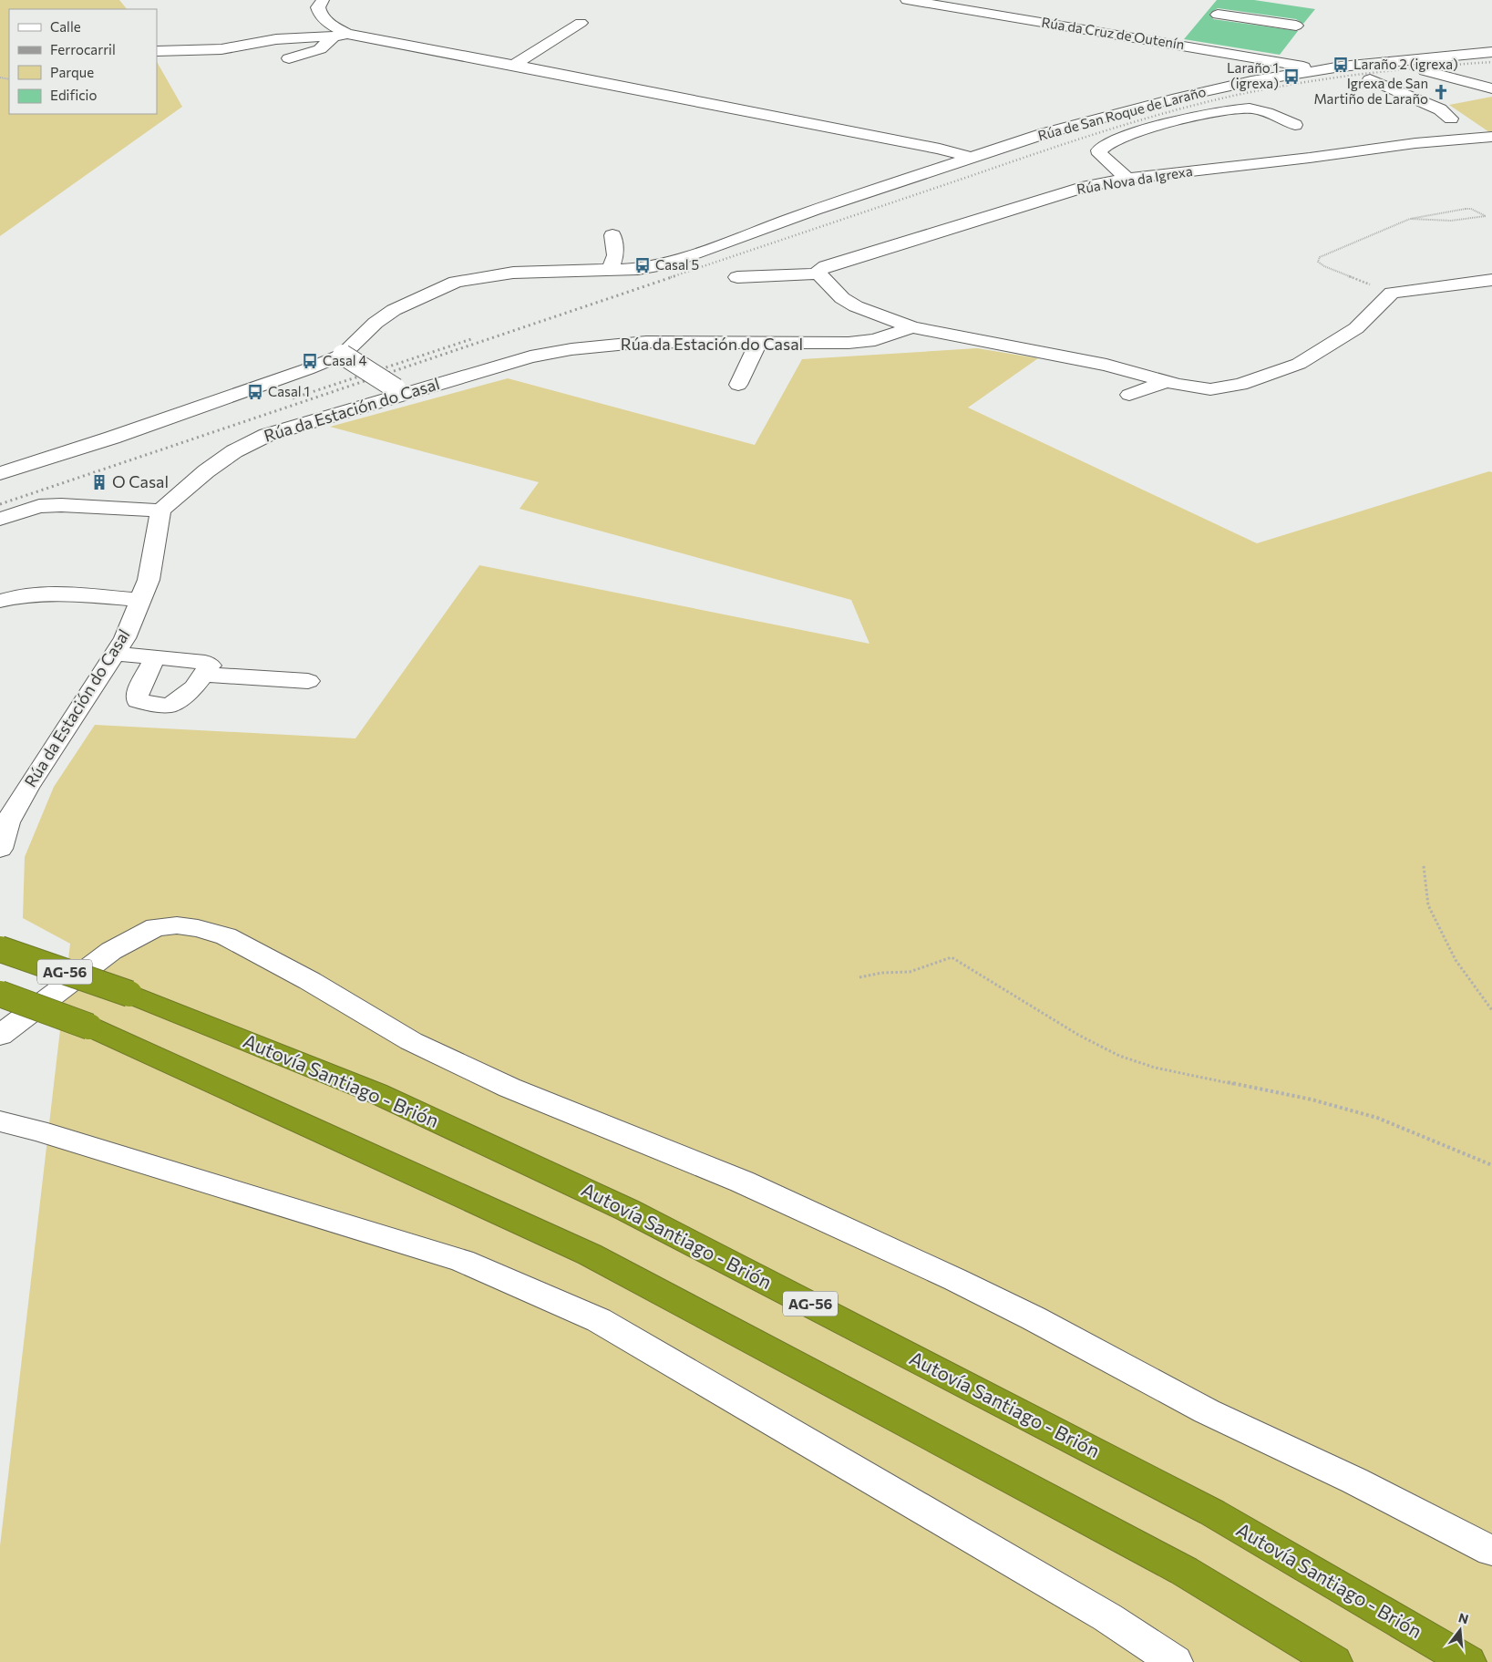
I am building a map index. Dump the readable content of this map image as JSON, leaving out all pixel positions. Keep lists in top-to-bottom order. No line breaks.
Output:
{"streets":{"highway":["AG-56","Autovía Santiago - Brión"],"street":["Rúa da Cruz de Outenín","Rúa de San Roque de Laraño","Rúa Nova da Igrexa","Rúa da Estación do Casal"]},"crossings":[["Rúa da Cruz de Outenín","Rúa de San Roque de Laraño"]],"places":{"bus stop":["Laraño 2 (igrexa)","Laraño 1 (igrexa)","Casal 5","Casal 4","Casal 1"],"church":["Igrexa de San Martiño de Laraño"],"building":["O Casal"]},"legend":["Calle","Ferrocarril","Parque","Edificio"],"north":"top"}
